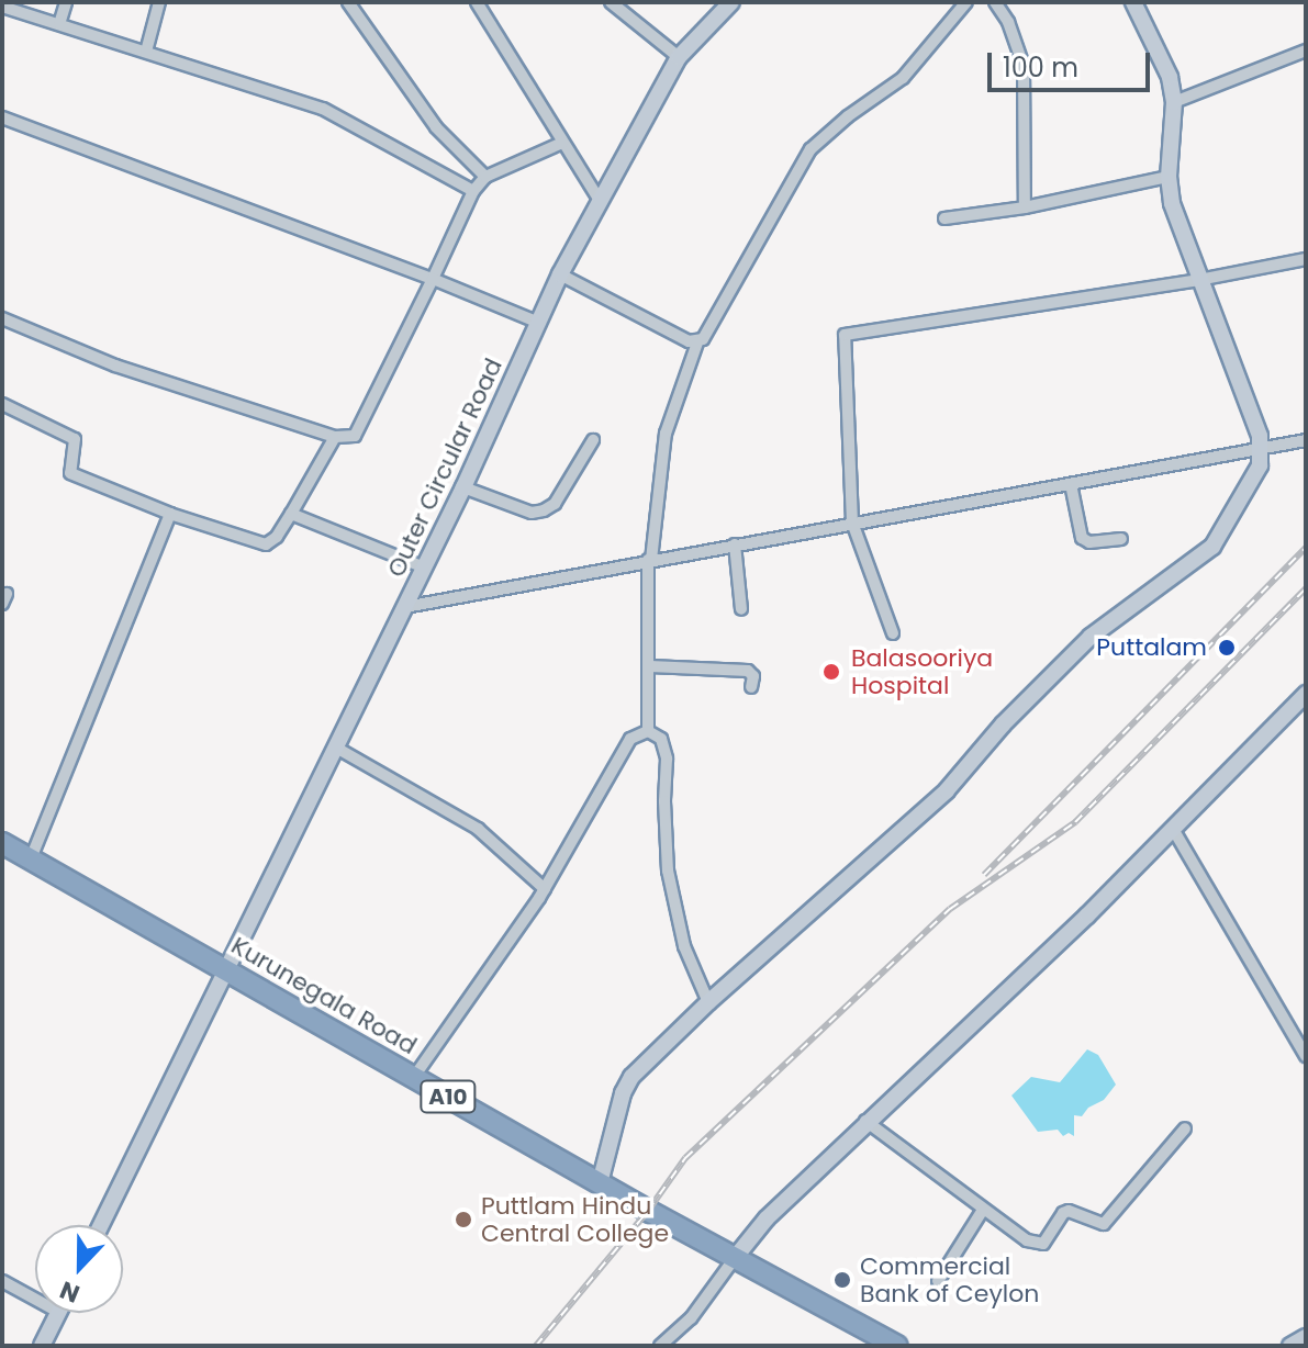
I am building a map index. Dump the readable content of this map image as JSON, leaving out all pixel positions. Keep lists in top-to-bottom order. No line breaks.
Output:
{"streets":{"highway":["Kurunegala Road","A10"],"street":["Outer Circular Road"]},"crossings":[["Outer Circular Road","Kurunegala Road"]],"places":["Puttalam","Balasooriya Hospital","Puttlam Hindu Central College","Commercial Bank of Ceylon"],"scale_bar":"100 m","north":"bottom"}
